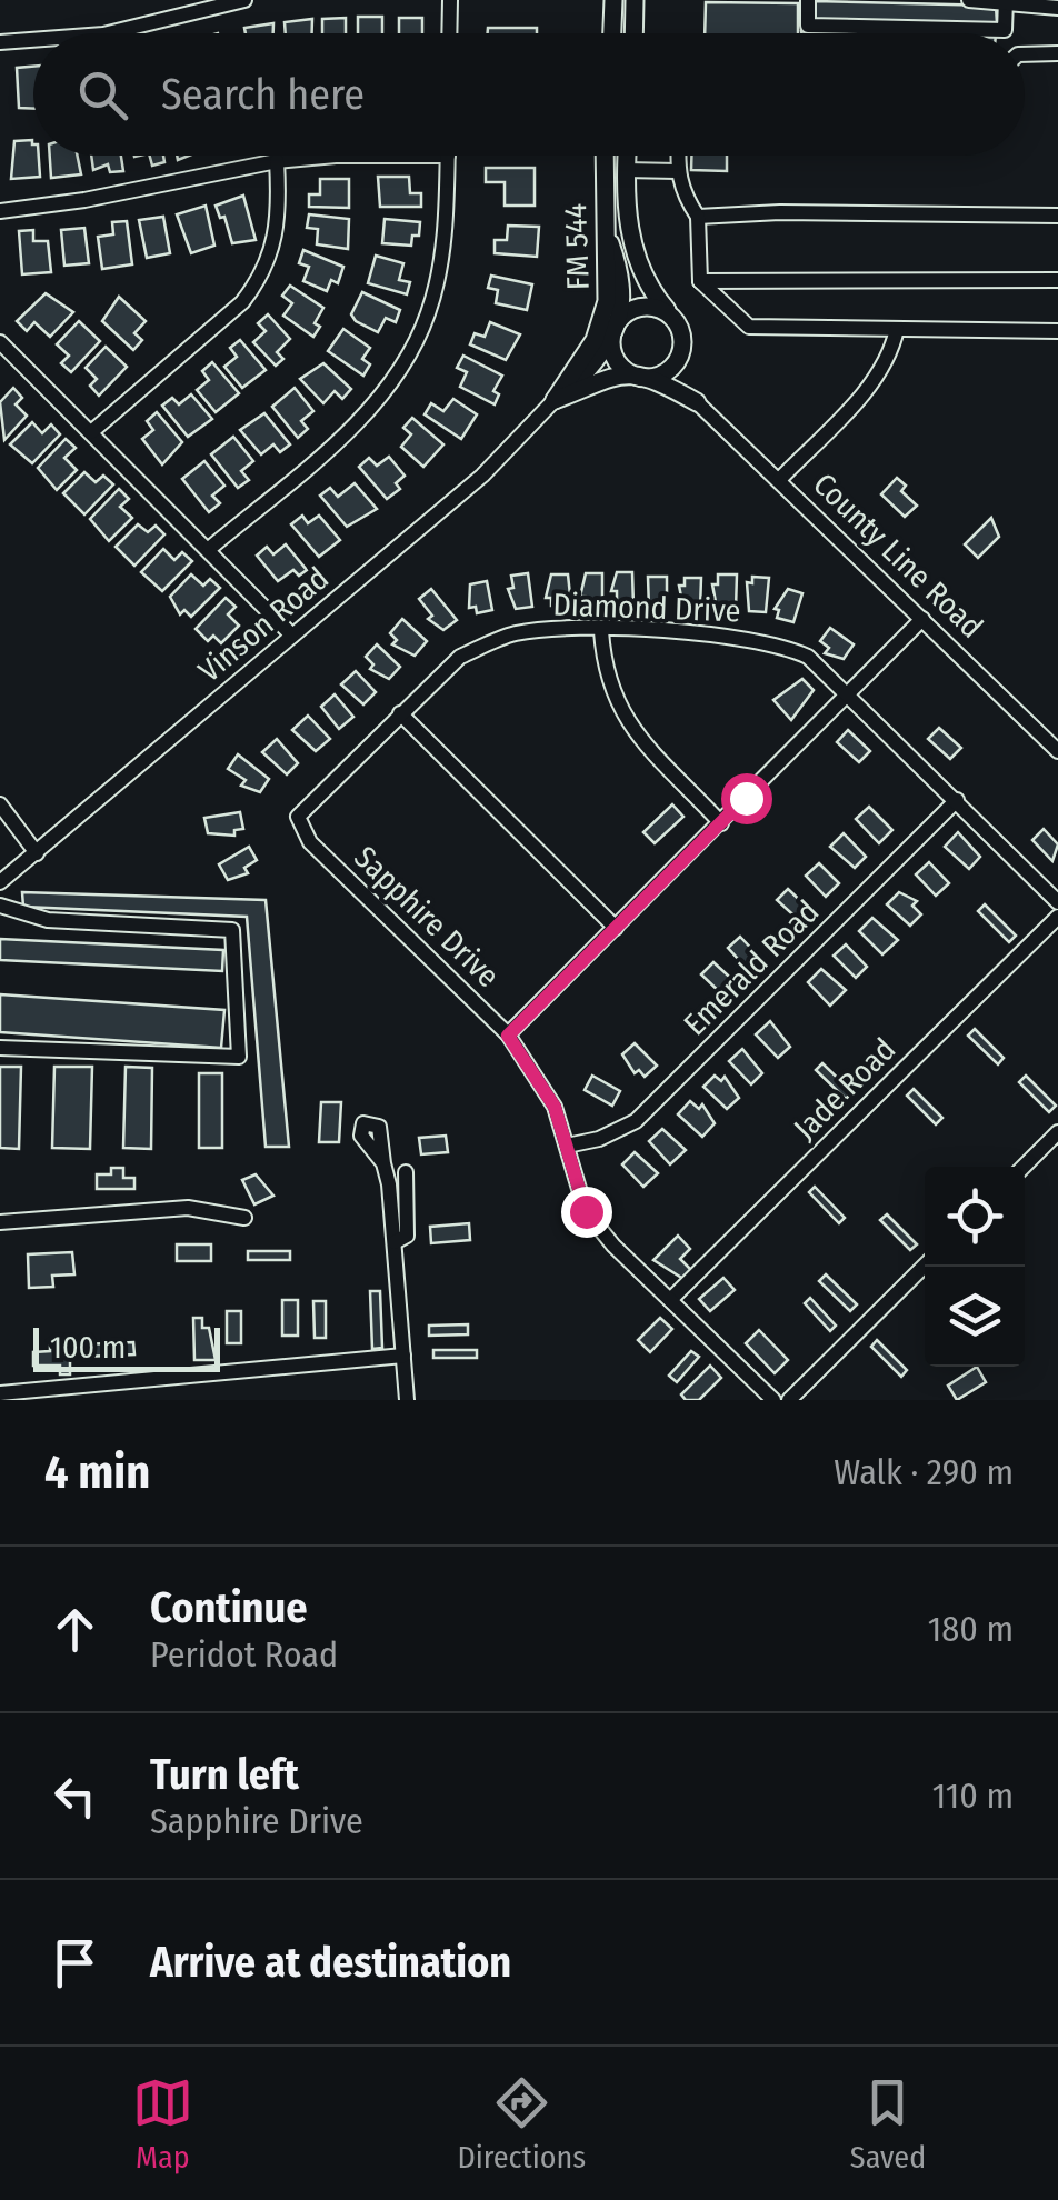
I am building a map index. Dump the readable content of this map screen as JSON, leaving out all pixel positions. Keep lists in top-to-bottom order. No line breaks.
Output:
{"streets":{"main road":["FM 544"],"street":["County Line Road","Diamond Drive","Vinson Road","Sapphire Drive","Emerald Road","Jade Road"]},"crossings":[["FM 544","Vinson Road"],["Diamond Drive","Sapphire Drive"],["Diamond Drive","Emerald Road"],["Sapphire Drive","Emerald Road"],["Sapphire Drive","Jade Road"]],"scale_bar":"100 m","page":{"search":"Search here","scale":"100 m","heading":["4 min","Walk · 290 m"],"list":[["Continue","Peridot Road","180 m"],["Turn left","Sapphire Drive","110 m"],"Arrive at destination"],"nav":["Map","Directions","Saved"]}}
